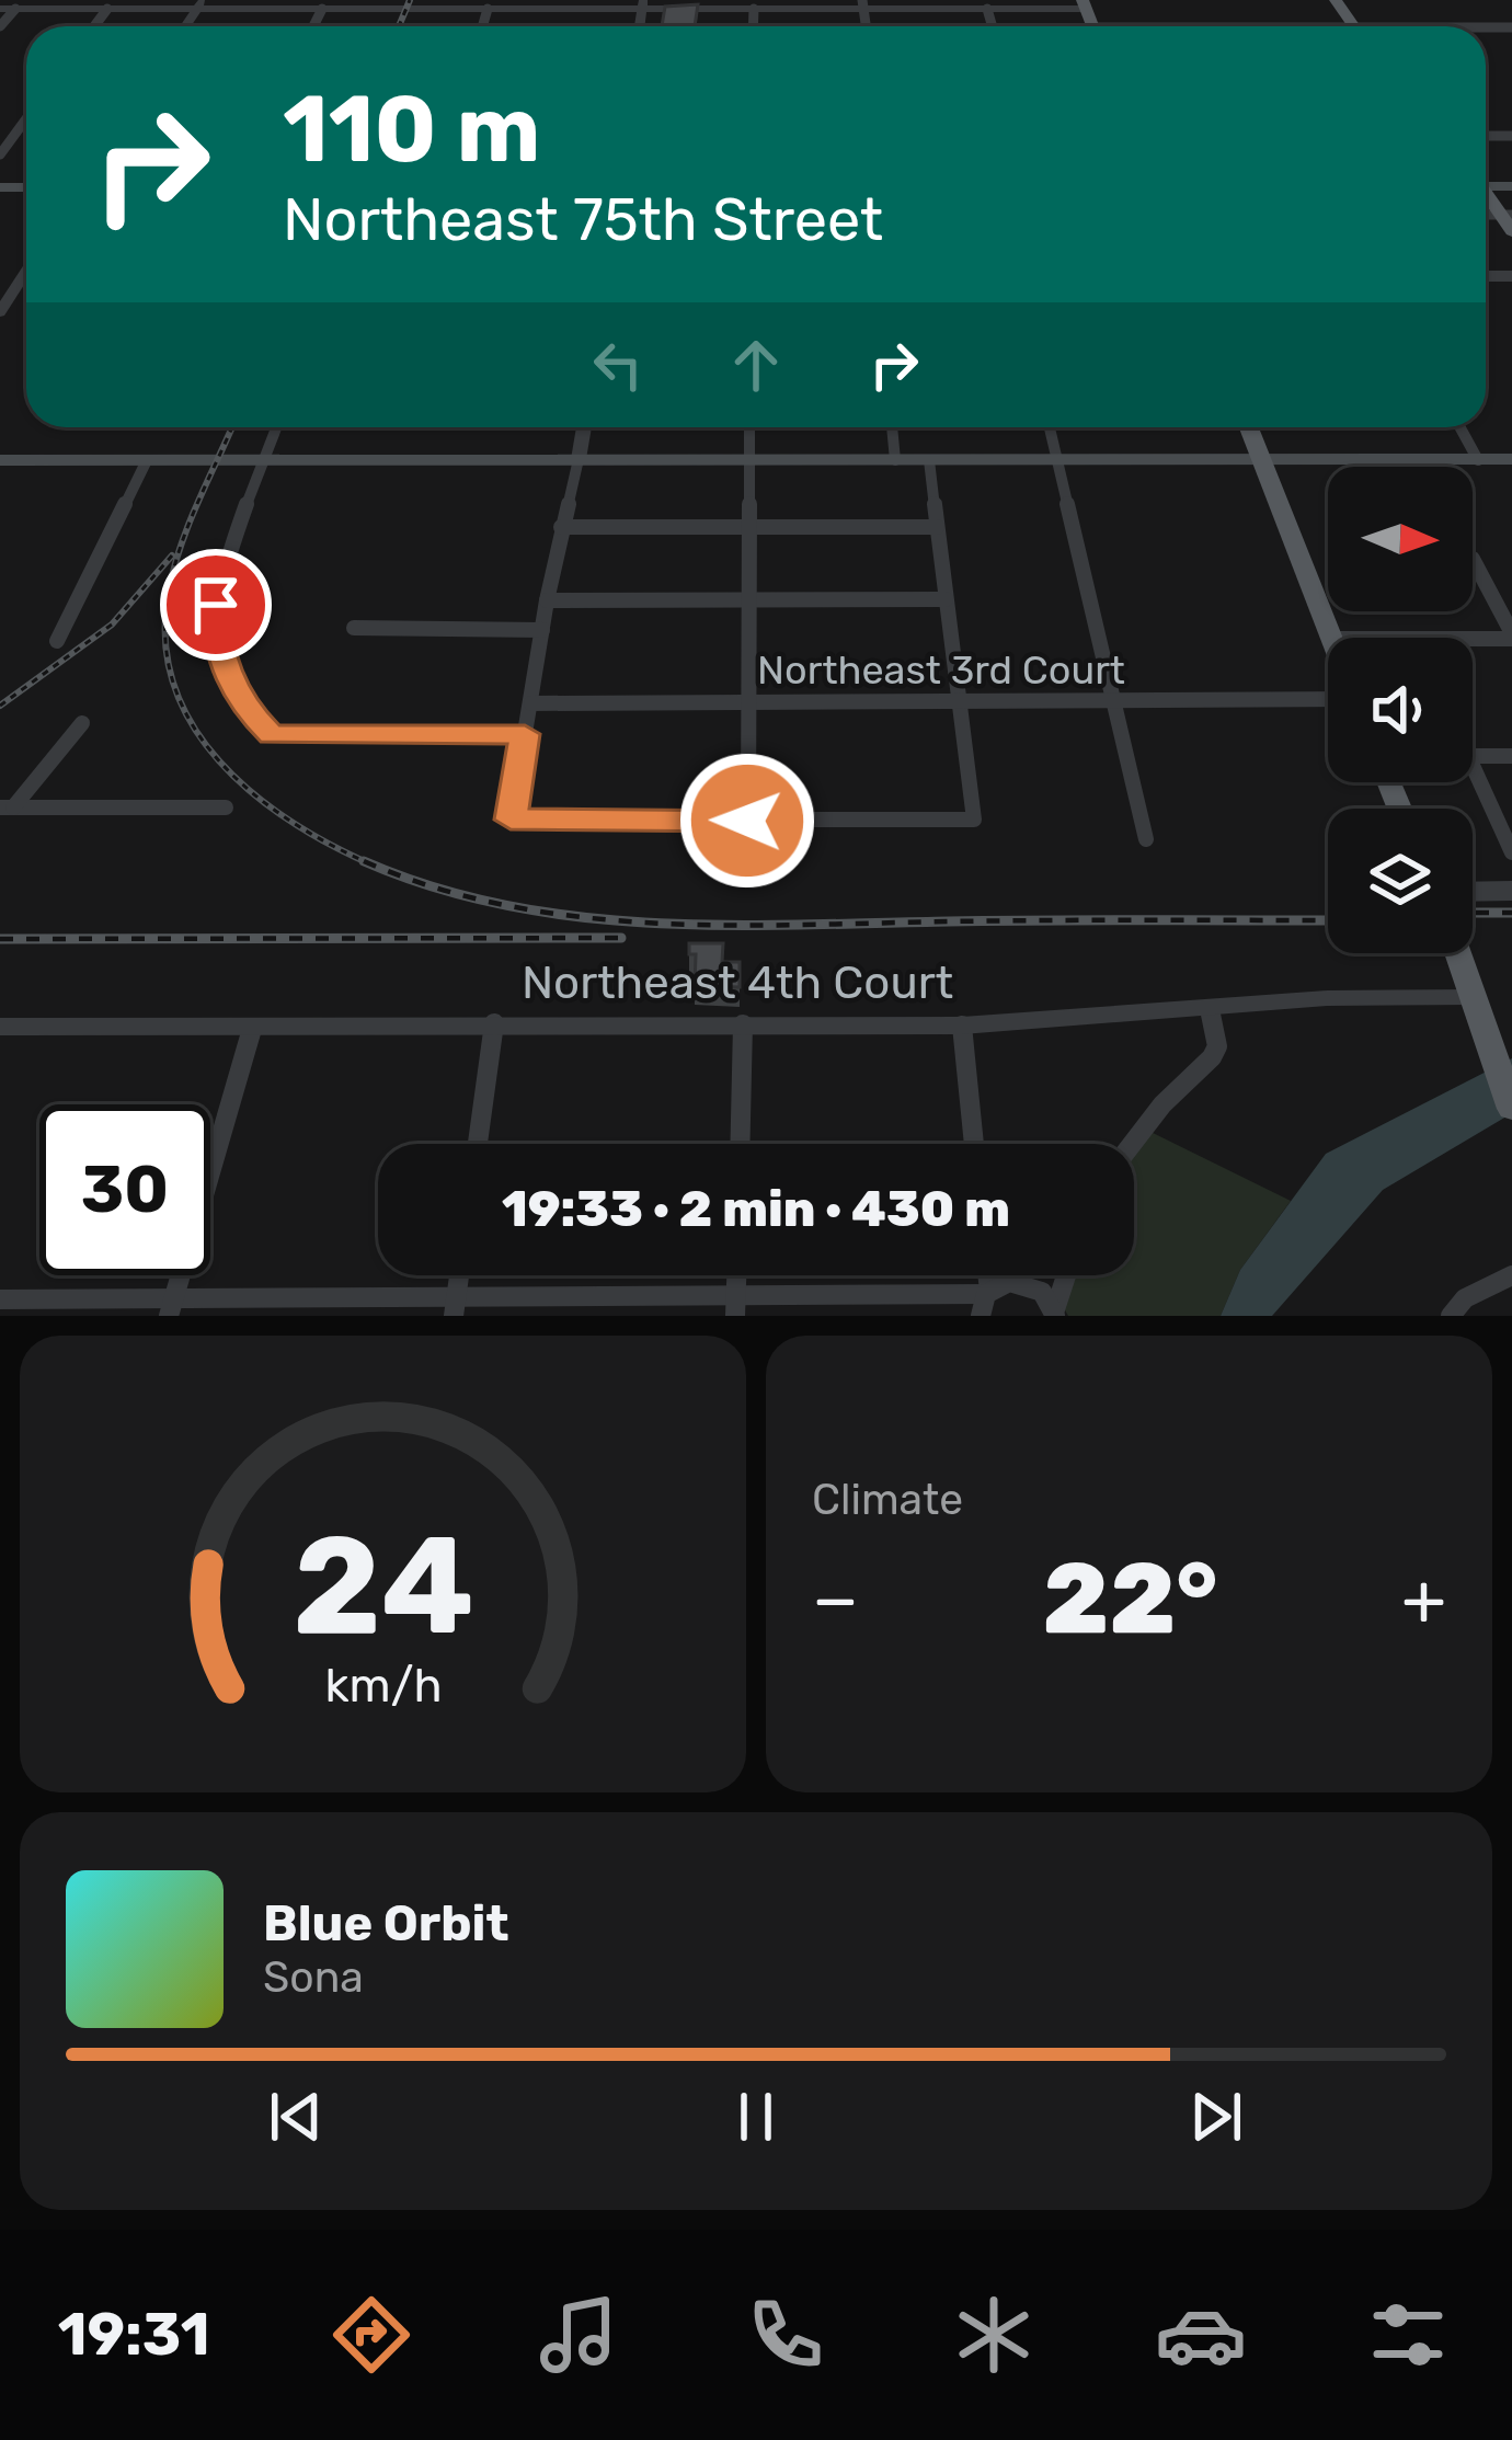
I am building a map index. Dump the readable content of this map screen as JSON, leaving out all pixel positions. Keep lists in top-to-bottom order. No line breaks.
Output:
{"streets":{"street":["Northeast 3rd Court","Northeast 4th Court"]},"north":"right","page":{"turn":["110 m","Northeast 75th Street"],"limit":"30","trip":"19:33 · 2 min · 430 m","tile":"Climate","heat":["−","22°","+"],"song":["Blue Orbit","Sona"],"tabs":"19:31","gauge":["24","km/h"]}}
